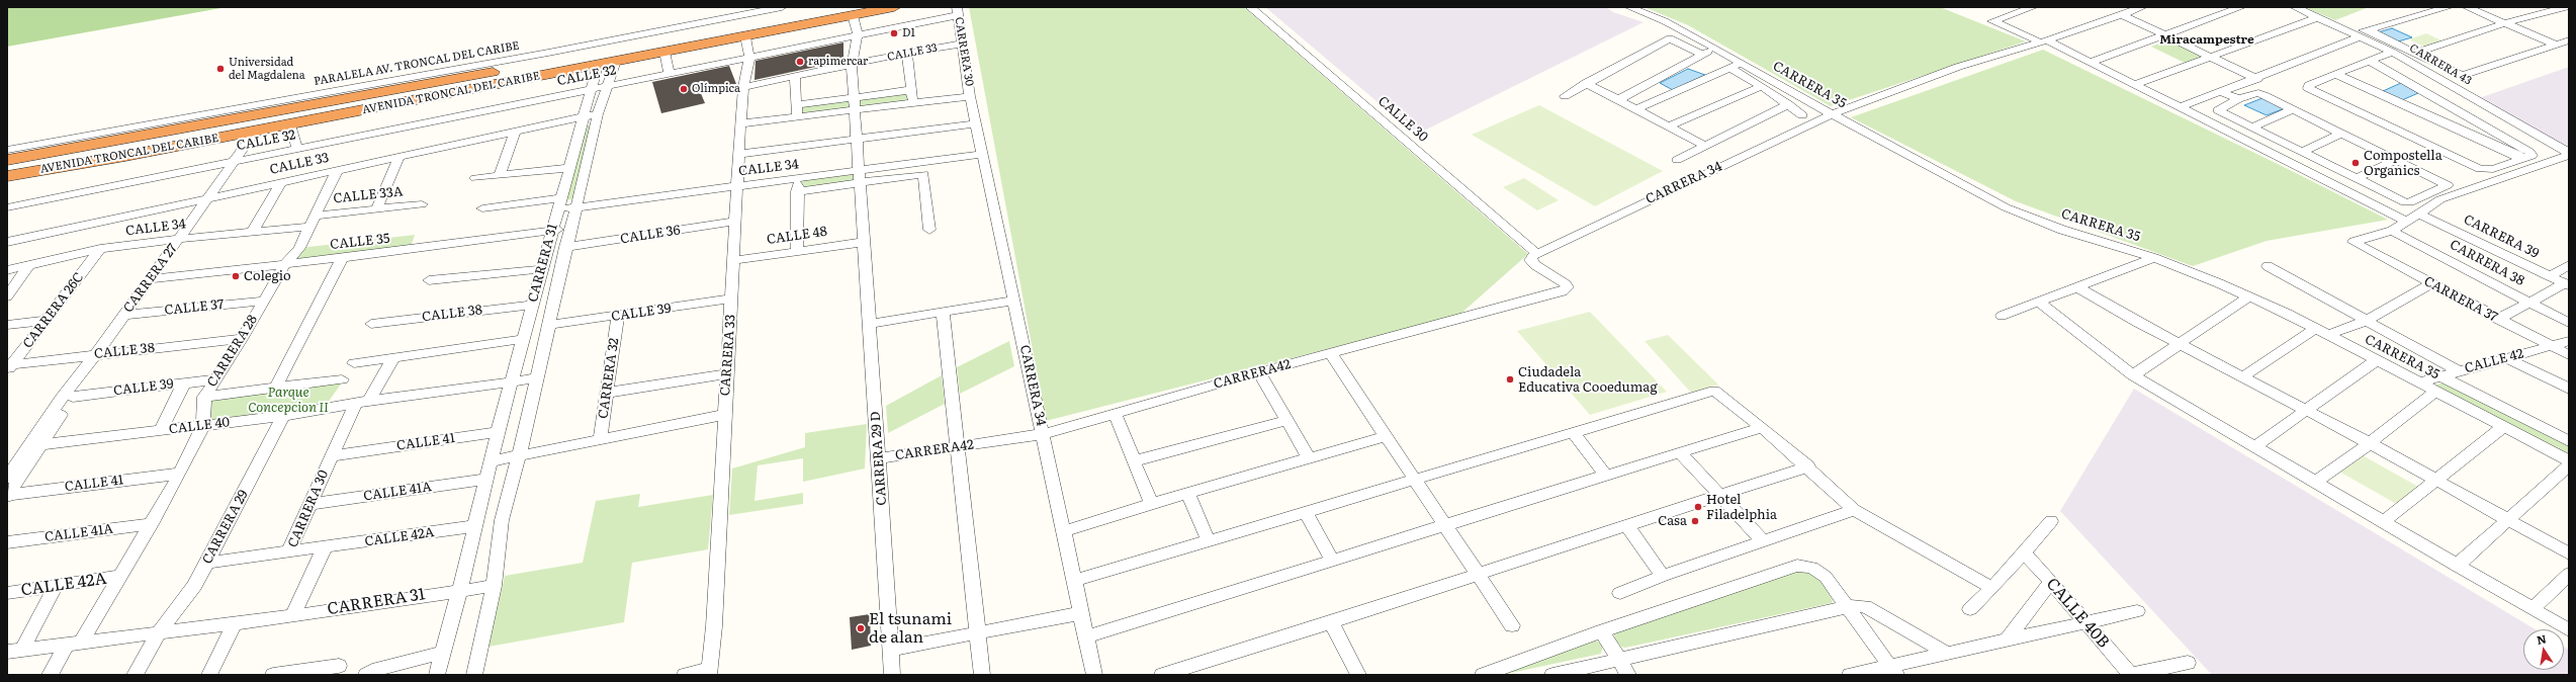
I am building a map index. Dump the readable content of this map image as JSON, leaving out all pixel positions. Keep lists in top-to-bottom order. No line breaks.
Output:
{"streets":{"highway":["AVENIDA TRONCAL DEL CARIBE"],"street":["CARRERA 30","CALLE 33","PARALELA AV. TRONCAL DEL CARIBE","CARRERA 43","CALLE 32","CARRERA 35","CALLE 30","CALLE 34","CARRERA 34","CALLE 33A","CALLE 36","CALLE 48","CARRERA 39","CALLE 35","CARRERA 31","CARRERA 38","CARRERA 27","CARRERA 37","CALLE 37","CARRERA 26C","CALLE 39","CALLE 38","CARRERA 28","CARRERA 33","CALLE 42","CARRERA42","CARRERA 32","CALLE 40","CALLE 41","CARRERA 29 D","CALLE 41A","CARRERA 29","CALLE 42A","CALLE 40B"]},"crossings":[["CARRERA 30","CALLE 33"],["CARRERA 30","CALLE 32"],["CARRERA 30","CARRERA 34"],["CARRERA 30","CALLE 40"],["CARRERA 30","CALLE 41"],["CARRERA 30","CALLE 41A"],["CARRERA 30","CALLE 42A"],["CALLE 33","CARRERA 31"],["CALLE 33","CARRERA 27"],["CALLE 33","CARRERA 28"],["CALLE 33","CARRERA 33"],["CALLE 33","CARRERA 29 D"],["CALLE 32","CARRERA 31"],["CALLE 32","CARRERA 27"],["CALLE 32","CARRERA 33"],["CALLE 32","CARRERA 29 D"],["CARRERA 35","CARRERA 34"],["CARRERA 35","CALLE 42"],["AVENIDA TRONCAL DEL CARIBE","CARRERA 31"],["AVENIDA TRONCAL DEL CARIBE","CARRERA 27"],["AVENIDA TRONCAL DEL CARIBE","CARRERA 33"],["CALLE 30","CARRERA 34"],["CALLE 30","CARRERA42"],["CALLE 34","CARRERA 34"],["CALLE 34","CALLE 33A"],["CALLE 34","CARRERA 31"],["CALLE 34","CARRERA 27"],["CALLE 34","CARRERA 26C"],["CALLE 34","CARRERA 28"],["CALLE 34","CARRERA 33"],["CALLE 34","CARRERA 29 D"],["CARRERA 34","CARRERA42"],["CALLE 33A","CARRERA 28"],["CALLE 36","CARRERA 31"],["CALLE 36","CARRERA 33"],["CALLE 48","CARRERA 33"],["CALLE 48","CARRERA 29 D"],["CALLE 35","CARRERA 31"],["CALLE 35","CARRERA 27"],["CALLE 35","CARRERA 28"],["CARRERA 31","CALLE 39"],["CARRERA 31","CALLE 38"],["CARRERA 31","CALLE 40"],["CARRERA 31","CALLE 41"],["CARRERA 31","CALLE 41A"],["CARRERA 31","CALLE 42A"],["CARRERA 38","CARRERA 37"],["CARRERA 27","CALLE 37"],["CARRERA 27","CALLE 39"],["CARRERA 27","CALLE 38"],["CARRERA 27","CALLE 40"],["CARRERA 27","CALLE 41"],["CARRERA 37","CALLE 42"],["CALLE 37","CARRERA 28"],["CARRERA 26C","CALLE 38"],["CALLE 39","CARRERA 28"],["CALLE 39","CARRERA 33"],["CALLE 39","CARRERA 32"],["CALLE 38","CARRERA 28"],["CARRERA 28","CALLE 40"],["CARRERA 28","CALLE 41"],["CARRERA 28","CALLE 41A"],["CARRERA 28","CALLE 42A"],["CARRERA42","CARRERA 29 D"],["CALLE 40","CARRERA 29"]],"districts":["Miracampestre"],"parks":["Parque Concepcion II"],"places":["D1","rapimercar","Universidad del Magdalena","Olímpica","Compostella Organics","Colegio","Ciudadela Educativa Cooedumag","Hotel Filadelphia","Casa","El tsunami de alan"],"north":"top"}
